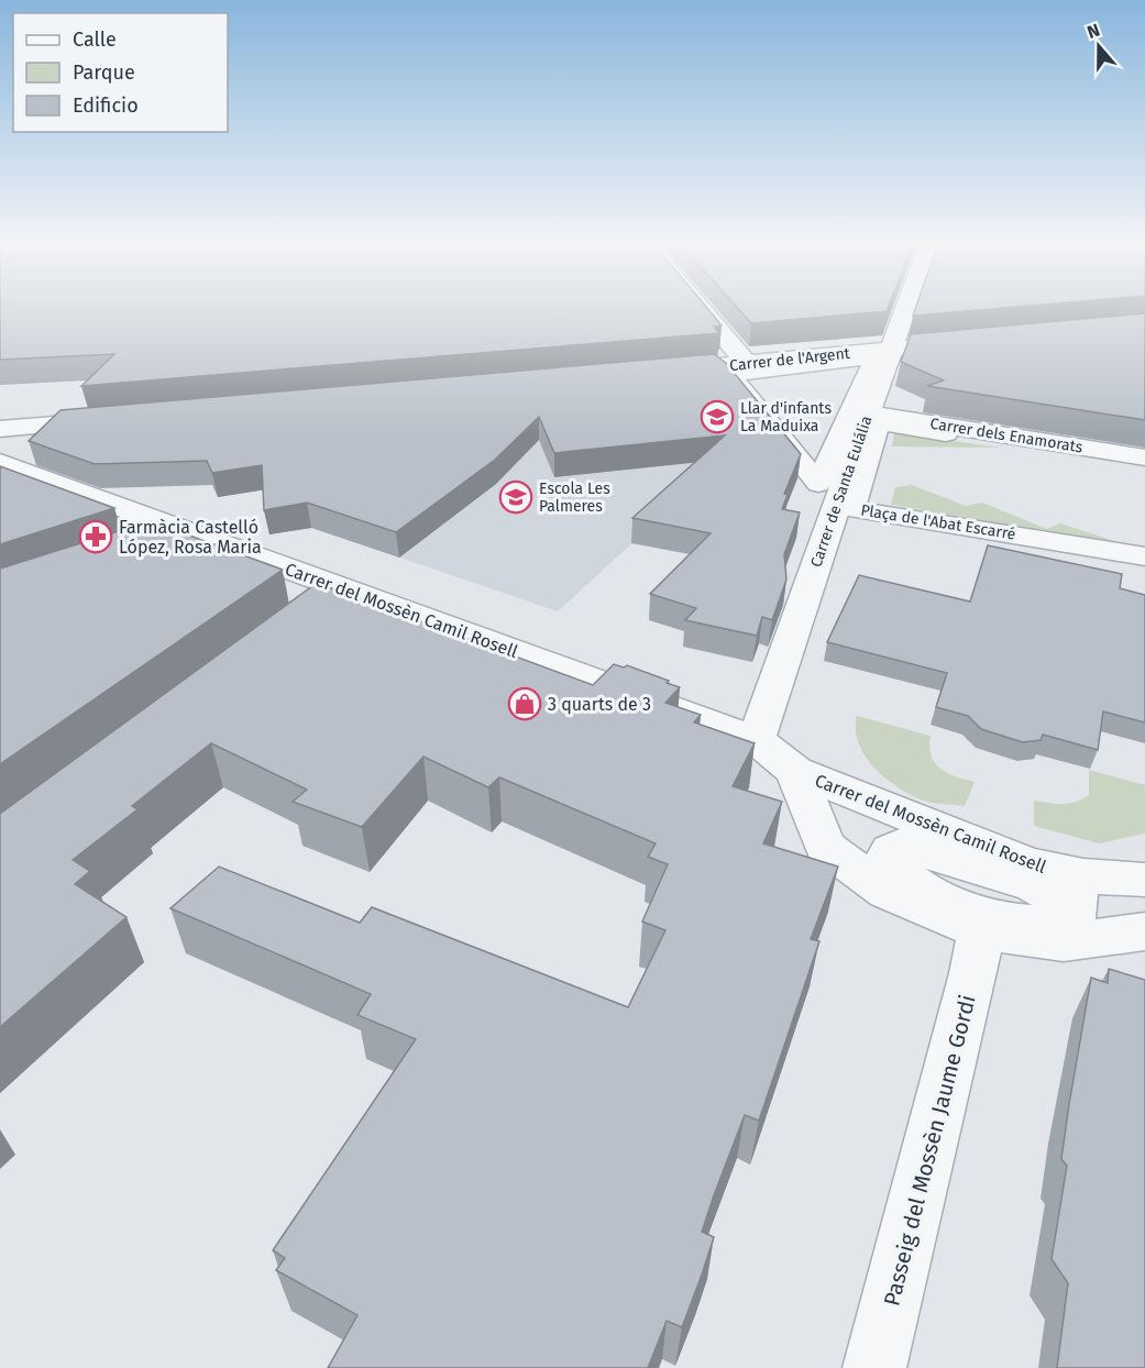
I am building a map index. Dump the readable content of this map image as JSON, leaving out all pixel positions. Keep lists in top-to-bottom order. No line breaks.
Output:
{"streets":{"street":["Carrer de l'Argent","Carrer dels Enamorats","Carrer de Santa Eulália","Plaça de l'Abat Escarré","Carrer del Mossèn Camil Rosell","Passeig del Mossèn Jaume Gordi"]},"crossings":[["Carrer de l'Argent","Carrer de Santa Eulália"],["Carrer dels Enamorats","Carrer de Santa Eulália"],["Carrer de Santa Eulália","Carrer del Mossèn Camil Rosell"],["Carrer del Mossèn Camil Rosell","Passeig del Mossèn Jaume Gordi"]],"places":{"school or university":["Llar d'infants La Maduixa","Escola Les Palmeres"],"pharmacy":["Farmàcia Castelló López, Rosa Maria"],"shop":["3 quarts de 3"]},"legend":["Calle","Parque","Edificio"],"north":"top"}
